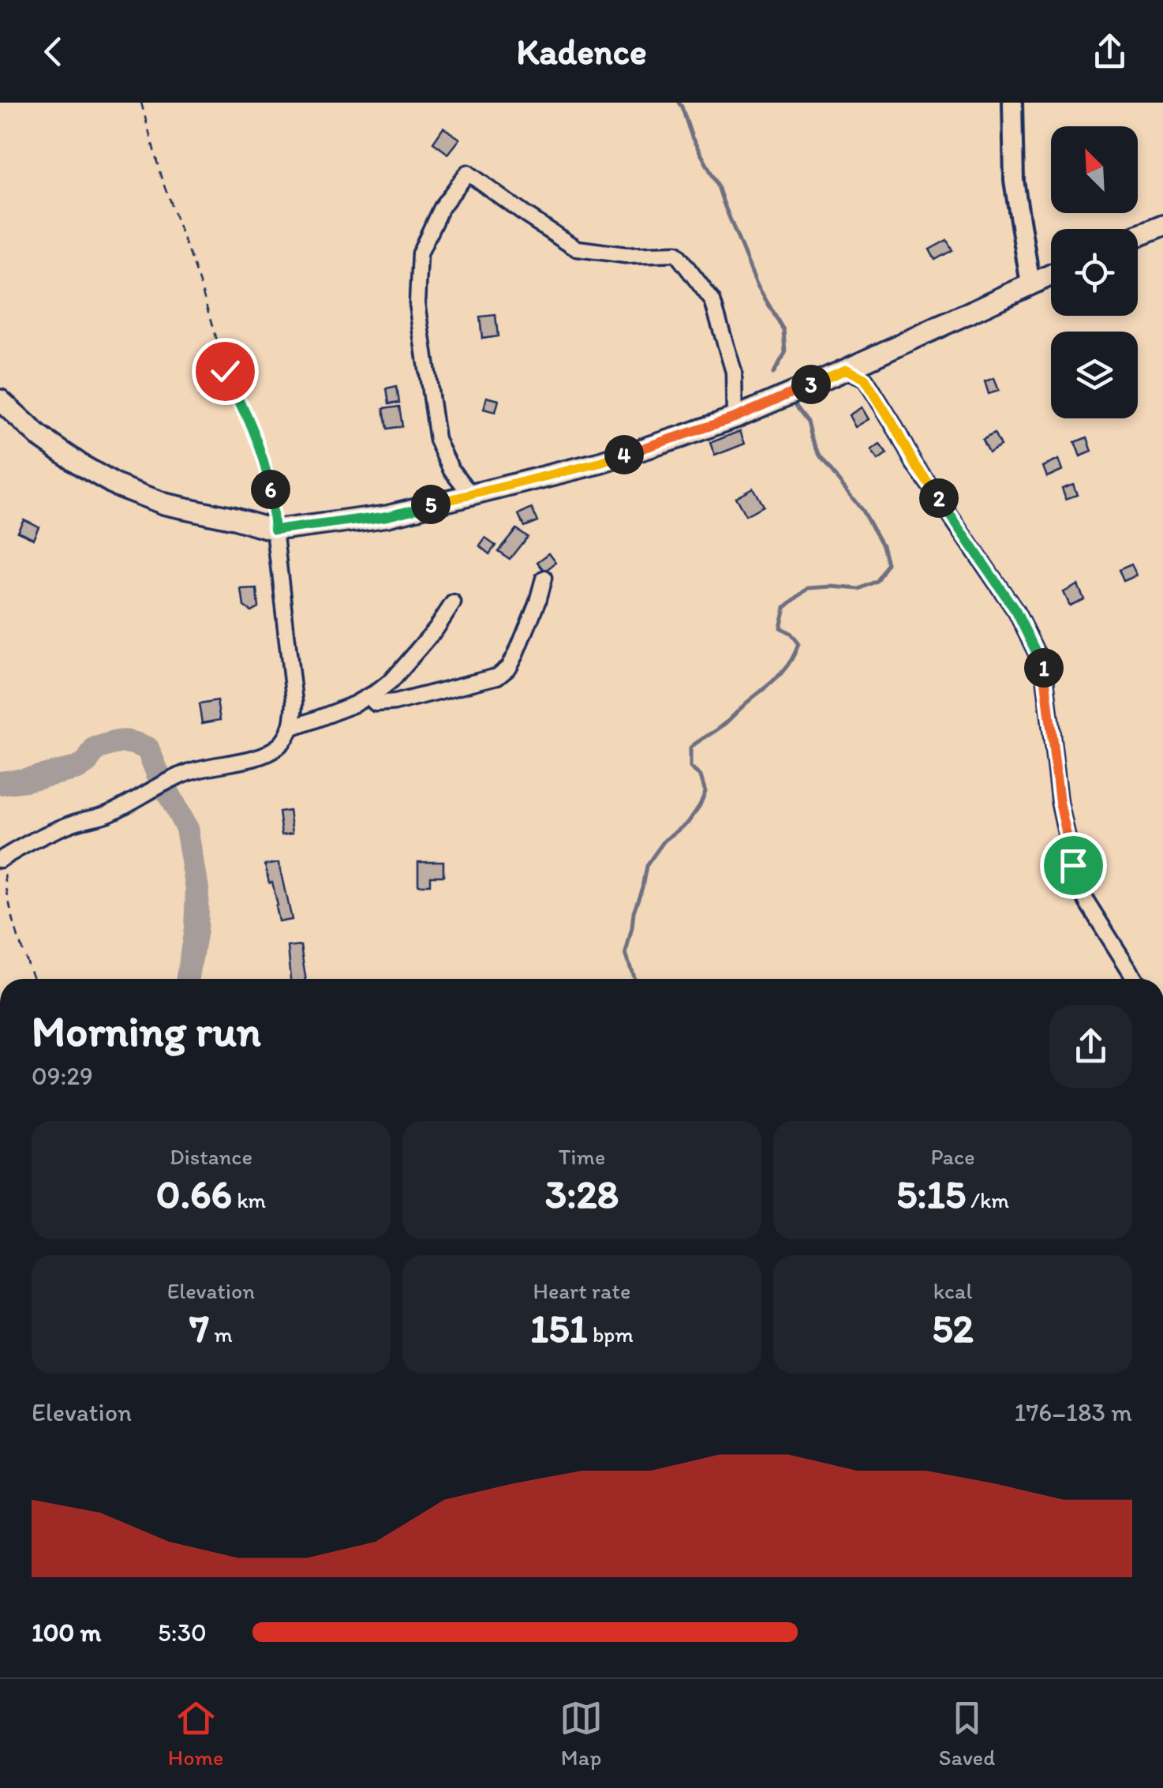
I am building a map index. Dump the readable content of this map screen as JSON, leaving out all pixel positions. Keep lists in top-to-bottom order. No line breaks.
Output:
{"north":"top left","page":{"header":"Kadence","pins":["3","4","6","2","5","1"],"heading":["Morning run","09:29"],"stats":[["Distance","0.66 km"],["Time","3:28"],["Pace","5:15 /km"],["Elevation","7 m"],["Heart rate","151 bpm"],["kcal","52"]],"chart":["Elevation","176–183 m"],"list":[{"name":"100 m","note":"5:30"}],"tabs":["Home","Map","Saved"]}}
